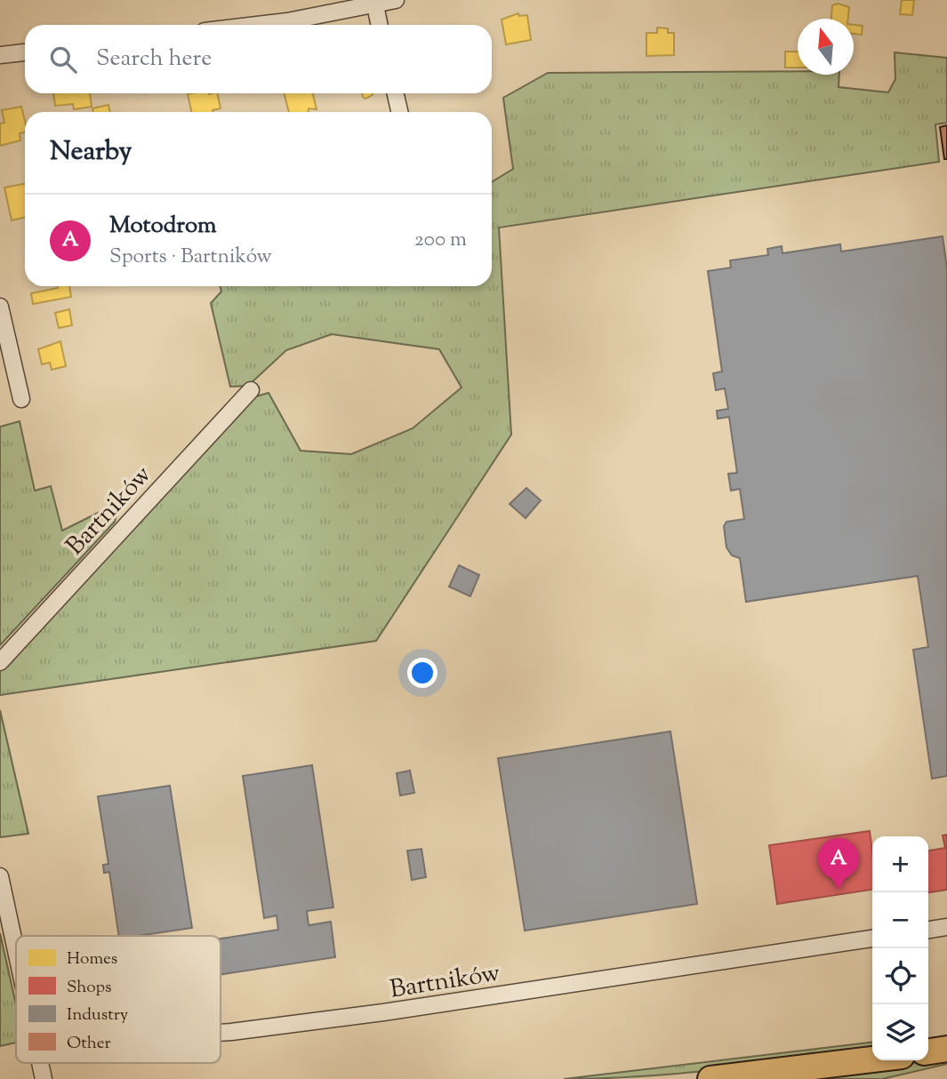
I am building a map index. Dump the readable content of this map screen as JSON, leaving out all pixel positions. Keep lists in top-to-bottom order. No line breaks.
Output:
{"streets":{"street":["Bartników"]},"legend":["Homes","Shops","Industry","Other"],"north":"top","page":{"search":"Search here","heading":"Nearby","list":[{"mark":"A","name":"Motodrom","note":"Sports · Bartników","value":"200 m"}],"map_buttons":["+","−"],"pins":"A"}}
